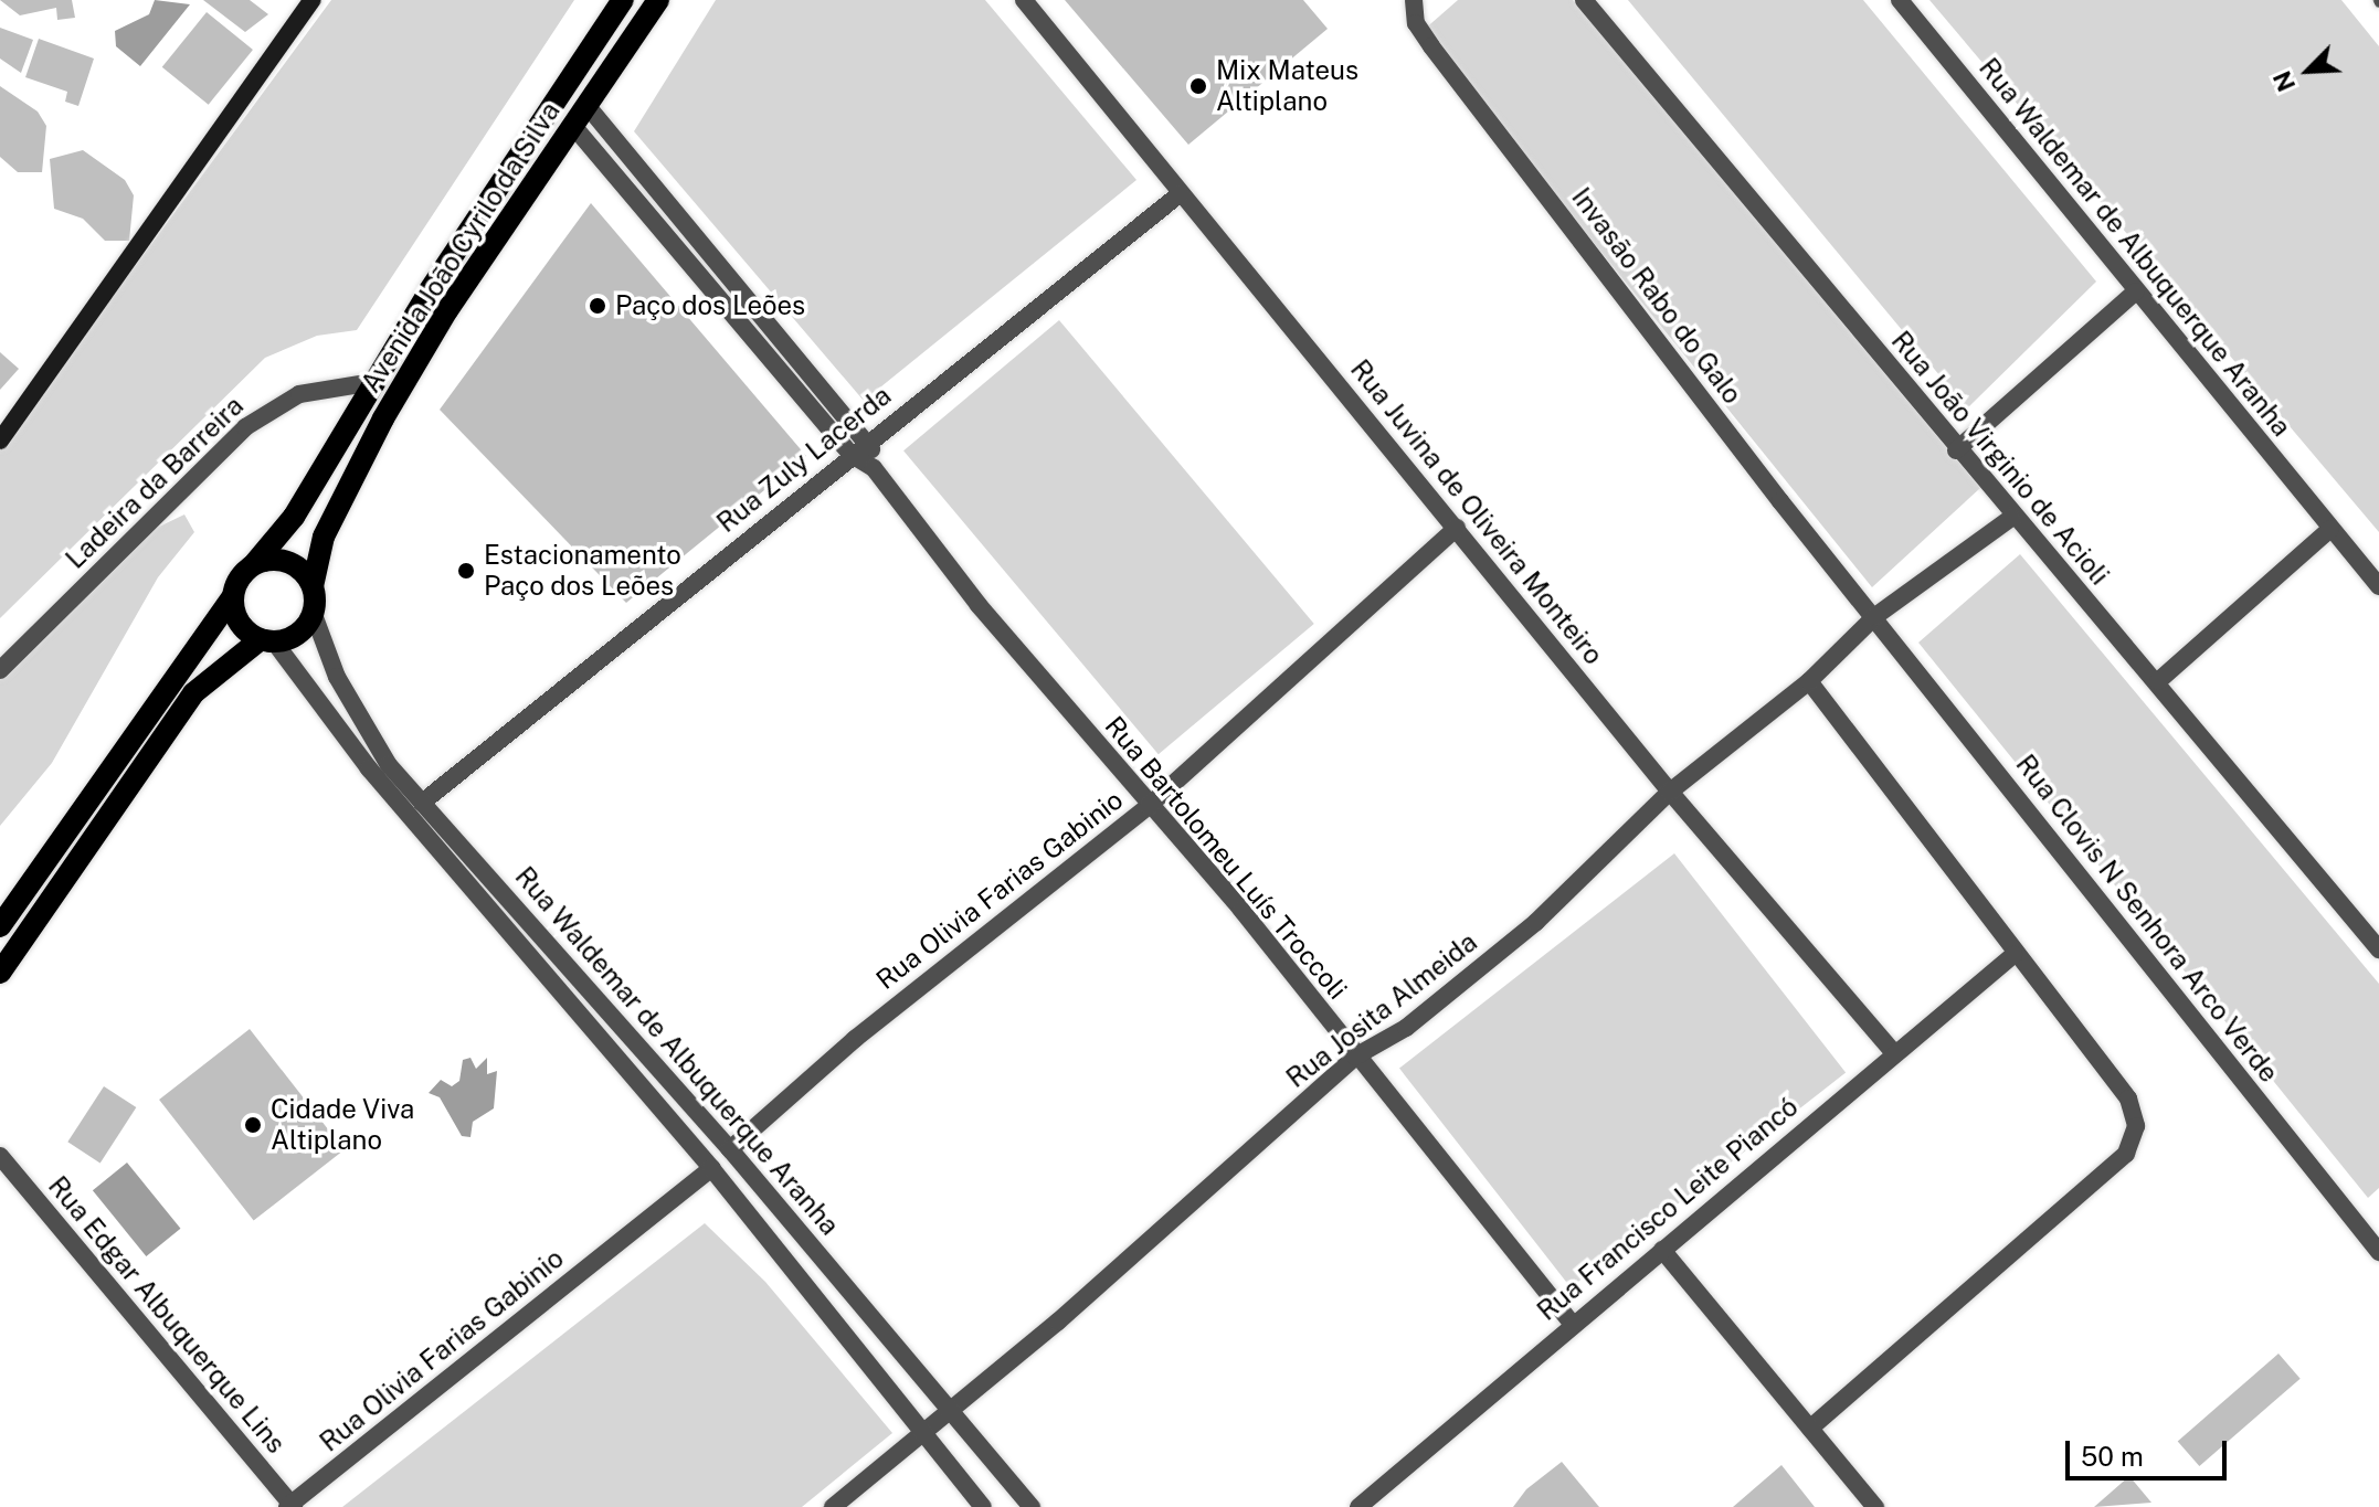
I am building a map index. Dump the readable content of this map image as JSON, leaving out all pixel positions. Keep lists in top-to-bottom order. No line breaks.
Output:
{"streets":{"main road":["Avenida João Cyrilo da Silva"],"street":["Rua Waldemar de Albuquerque Aranha","Invasão Rabo do Galo","Rua João Virginio de Acioli","Rua Zuly Lacerda","Ladeira da Barreira","Rua Juvina de Oliveira Monteiro","Rua Bartolomeu Luís Troccoli","Rua Olivia Farias Gabinio","Rua Clovis N Senhora Arco Verde","Rua Josita Almeida","Rua Francisco Leite Piancó","Rua Edgar Albuquerque Lins"]},"crossings":[["Avenida João Cyrilo da Silva","Rua Waldemar de Albuquerque Aranha"],["Avenida João Cyrilo da Silva","Ladeira da Barreira"],["Avenida João Cyrilo da Silva","Rua Bartolomeu Luís Troccoli"],["Rua Waldemar de Albuquerque Aranha","Rua Zuly Lacerda"],["Rua Waldemar de Albuquerque Aranha","Rua Olivia Farias Gabinio"],["Rua Waldemar de Albuquerque Aranha","Rua Josita Almeida"],["Invasão Rabo do Galo","Rua Clovis N Senhora Arco Verde"],["Invasão Rabo do Galo","Rua Josita Almeida"],["Rua João Virginio de Acioli","Rua Josita Almeida"],["Rua Zuly Lacerda","Rua Juvina de Oliveira Monteiro"],["Rua Zuly Lacerda","Rua Bartolomeu Luís Troccoli"],["Rua Juvina de Oliveira Monteiro","Rua Olivia Farias Gabinio"],["Rua Juvina de Oliveira Monteiro","Rua Josita Almeida"],["Rua Juvina de Oliveira Monteiro","Rua Francisco Leite Piancó"],["Rua Bartolomeu Luís Troccoli","Rua Olivia Farias Gabinio"],["Rua Bartolomeu Luís Troccoli","Rua Josita Almeida"],["Rua Bartolomeu Luís Troccoli","Rua Francisco Leite Piancó"],["Rua Olivia Farias Gabinio","Rua Edgar Albuquerque Lins"],["Rua Clovis N Senhora Arco Verde","Rua Josita Almeida"]],"places":["Mix Mateus Altiplano","Paço dos Leões","Estacionamento Paço dos Leões","Cidade Viva Altiplano"],"scale_bar":"50 m","north":"bottom left"}
